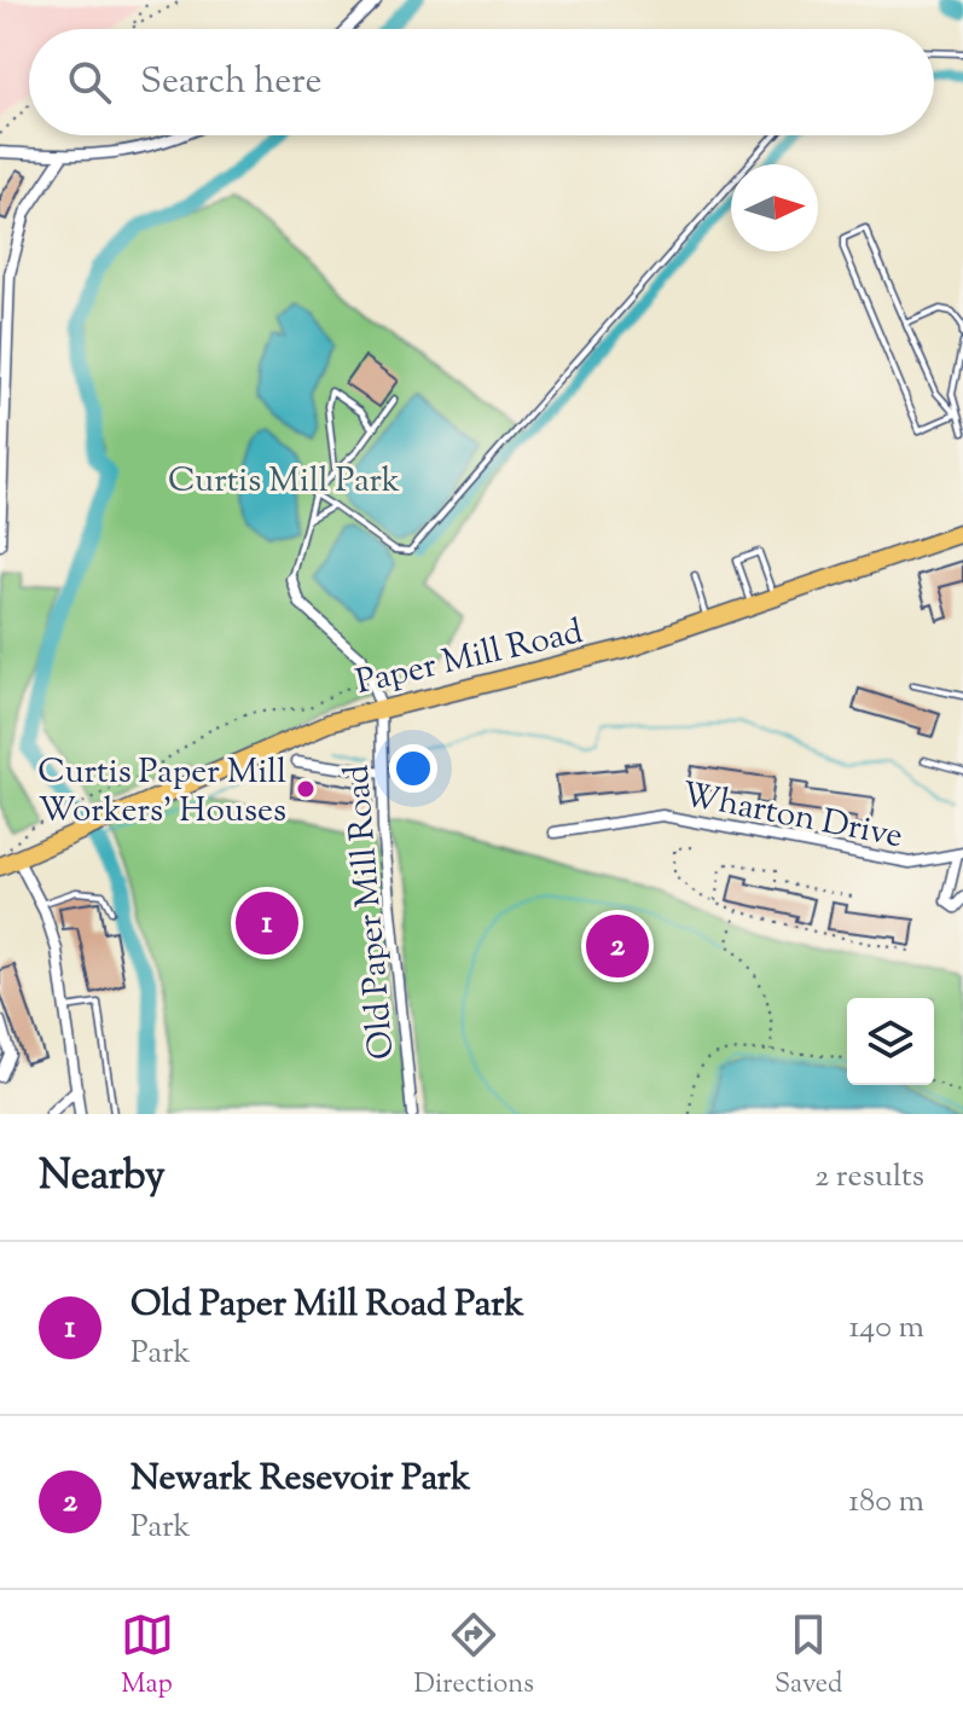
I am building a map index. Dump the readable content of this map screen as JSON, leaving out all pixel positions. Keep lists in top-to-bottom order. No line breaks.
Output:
{"streets":{"main road":["Paper Mill Road"],"street":["Wharton Drive","Old Paper Mill Road"]},"crossings":[["Paper Mill Road","Old Paper Mill Road"]],"parks":["Curtis Mill Park"],"places":["Curtis Paper Mill Workers' Houses"],"north":"right","page":{"search":"Search here","pins":["1","2"],"heading":["Nearby","2 results"],"list":[{"mark":"1","name":"Old Paper Mill Road Park","note":"Park","value":"140 m"},{"mark":"2","name":"Newark Resevoir Park","note":"Park","value":"180 m"}],"nav":["Map","Directions","Saved"]}}
